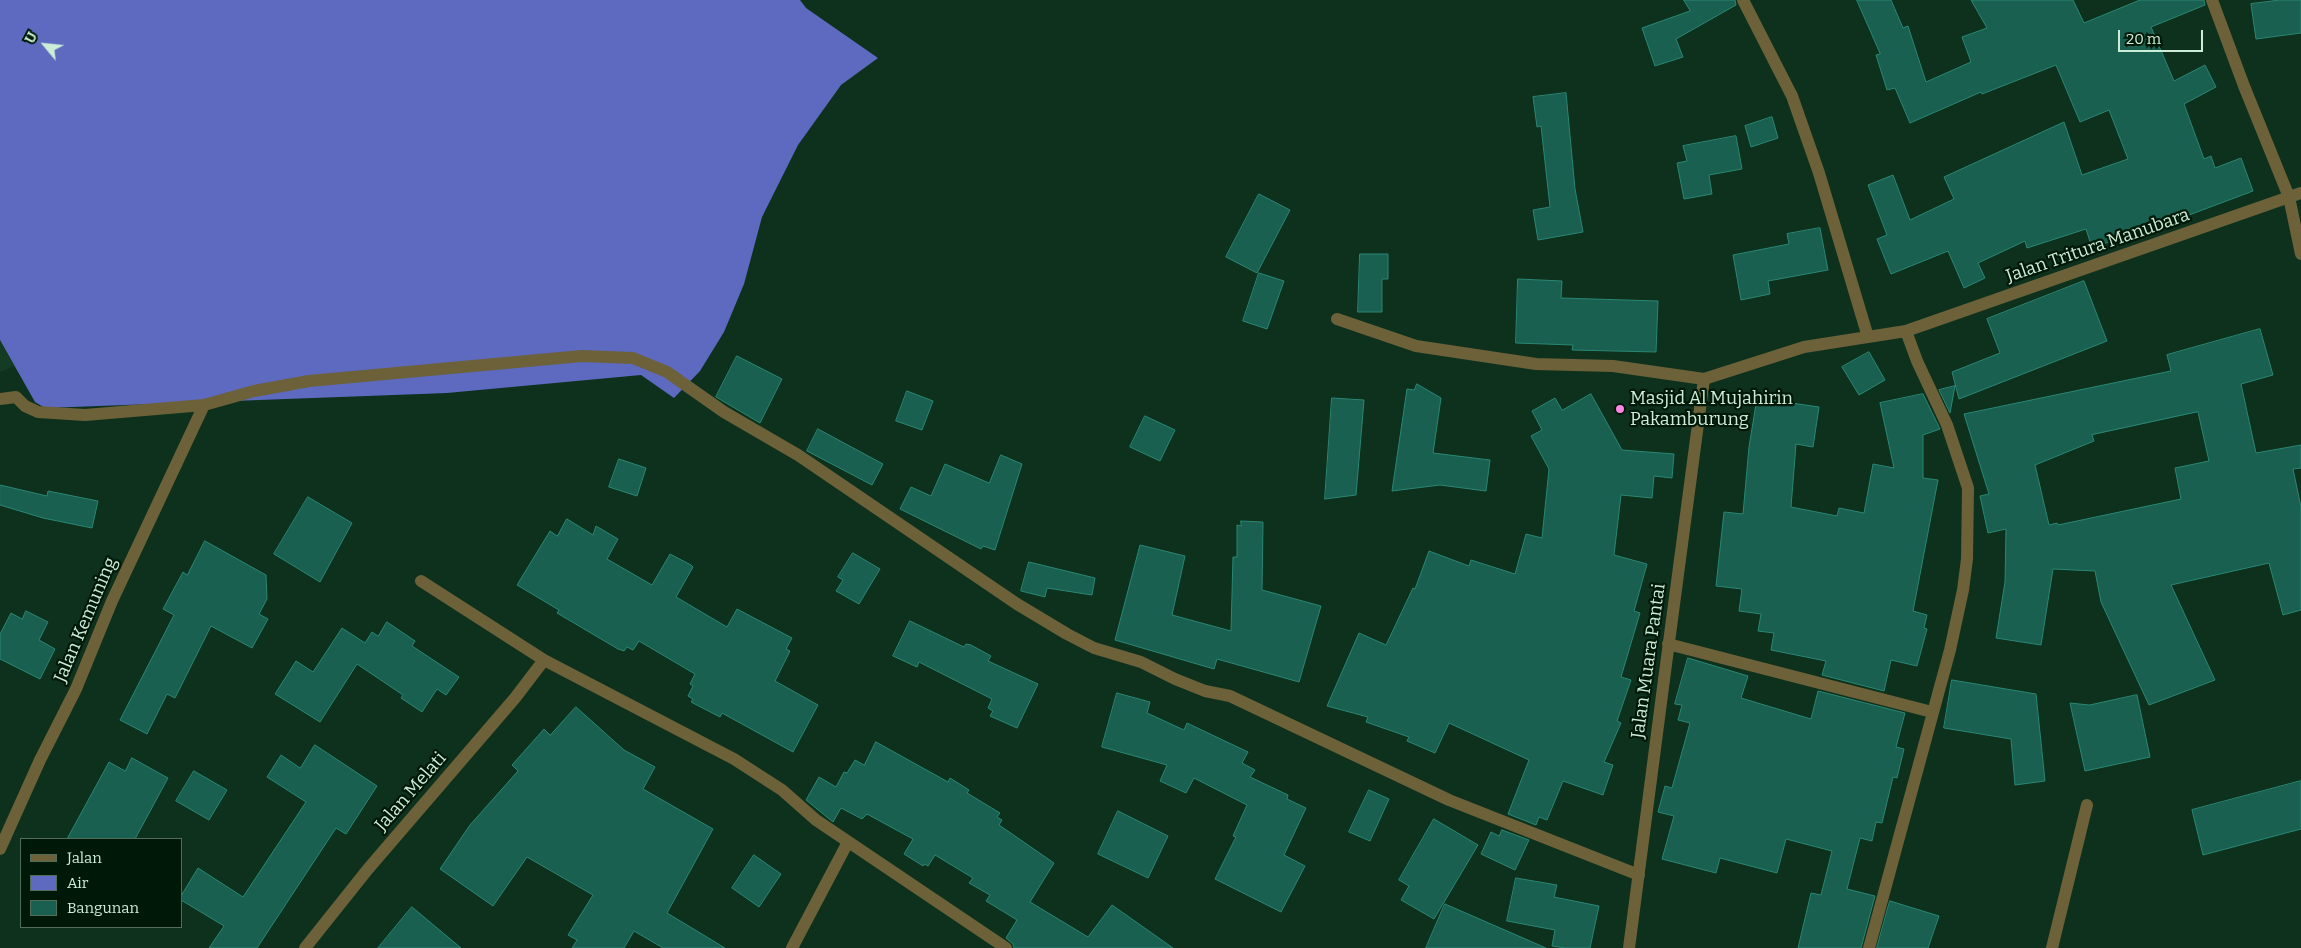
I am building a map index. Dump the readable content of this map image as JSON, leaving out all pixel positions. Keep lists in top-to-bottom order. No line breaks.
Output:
{"streets":{"street":["Jalan Tritura Manubara","Jalan Kemuning","Jalan Muara Pantai","Jalan Melati"]},"crossings":[["Jalan Tritura Manubara","Jalan Muara Pantai"]],"places":["Masjid Al Mujahirin Pakamburung"],"legend":["Jalan","Air","Bangunan"],"scale_bar":"20 m","north":"top left"}
